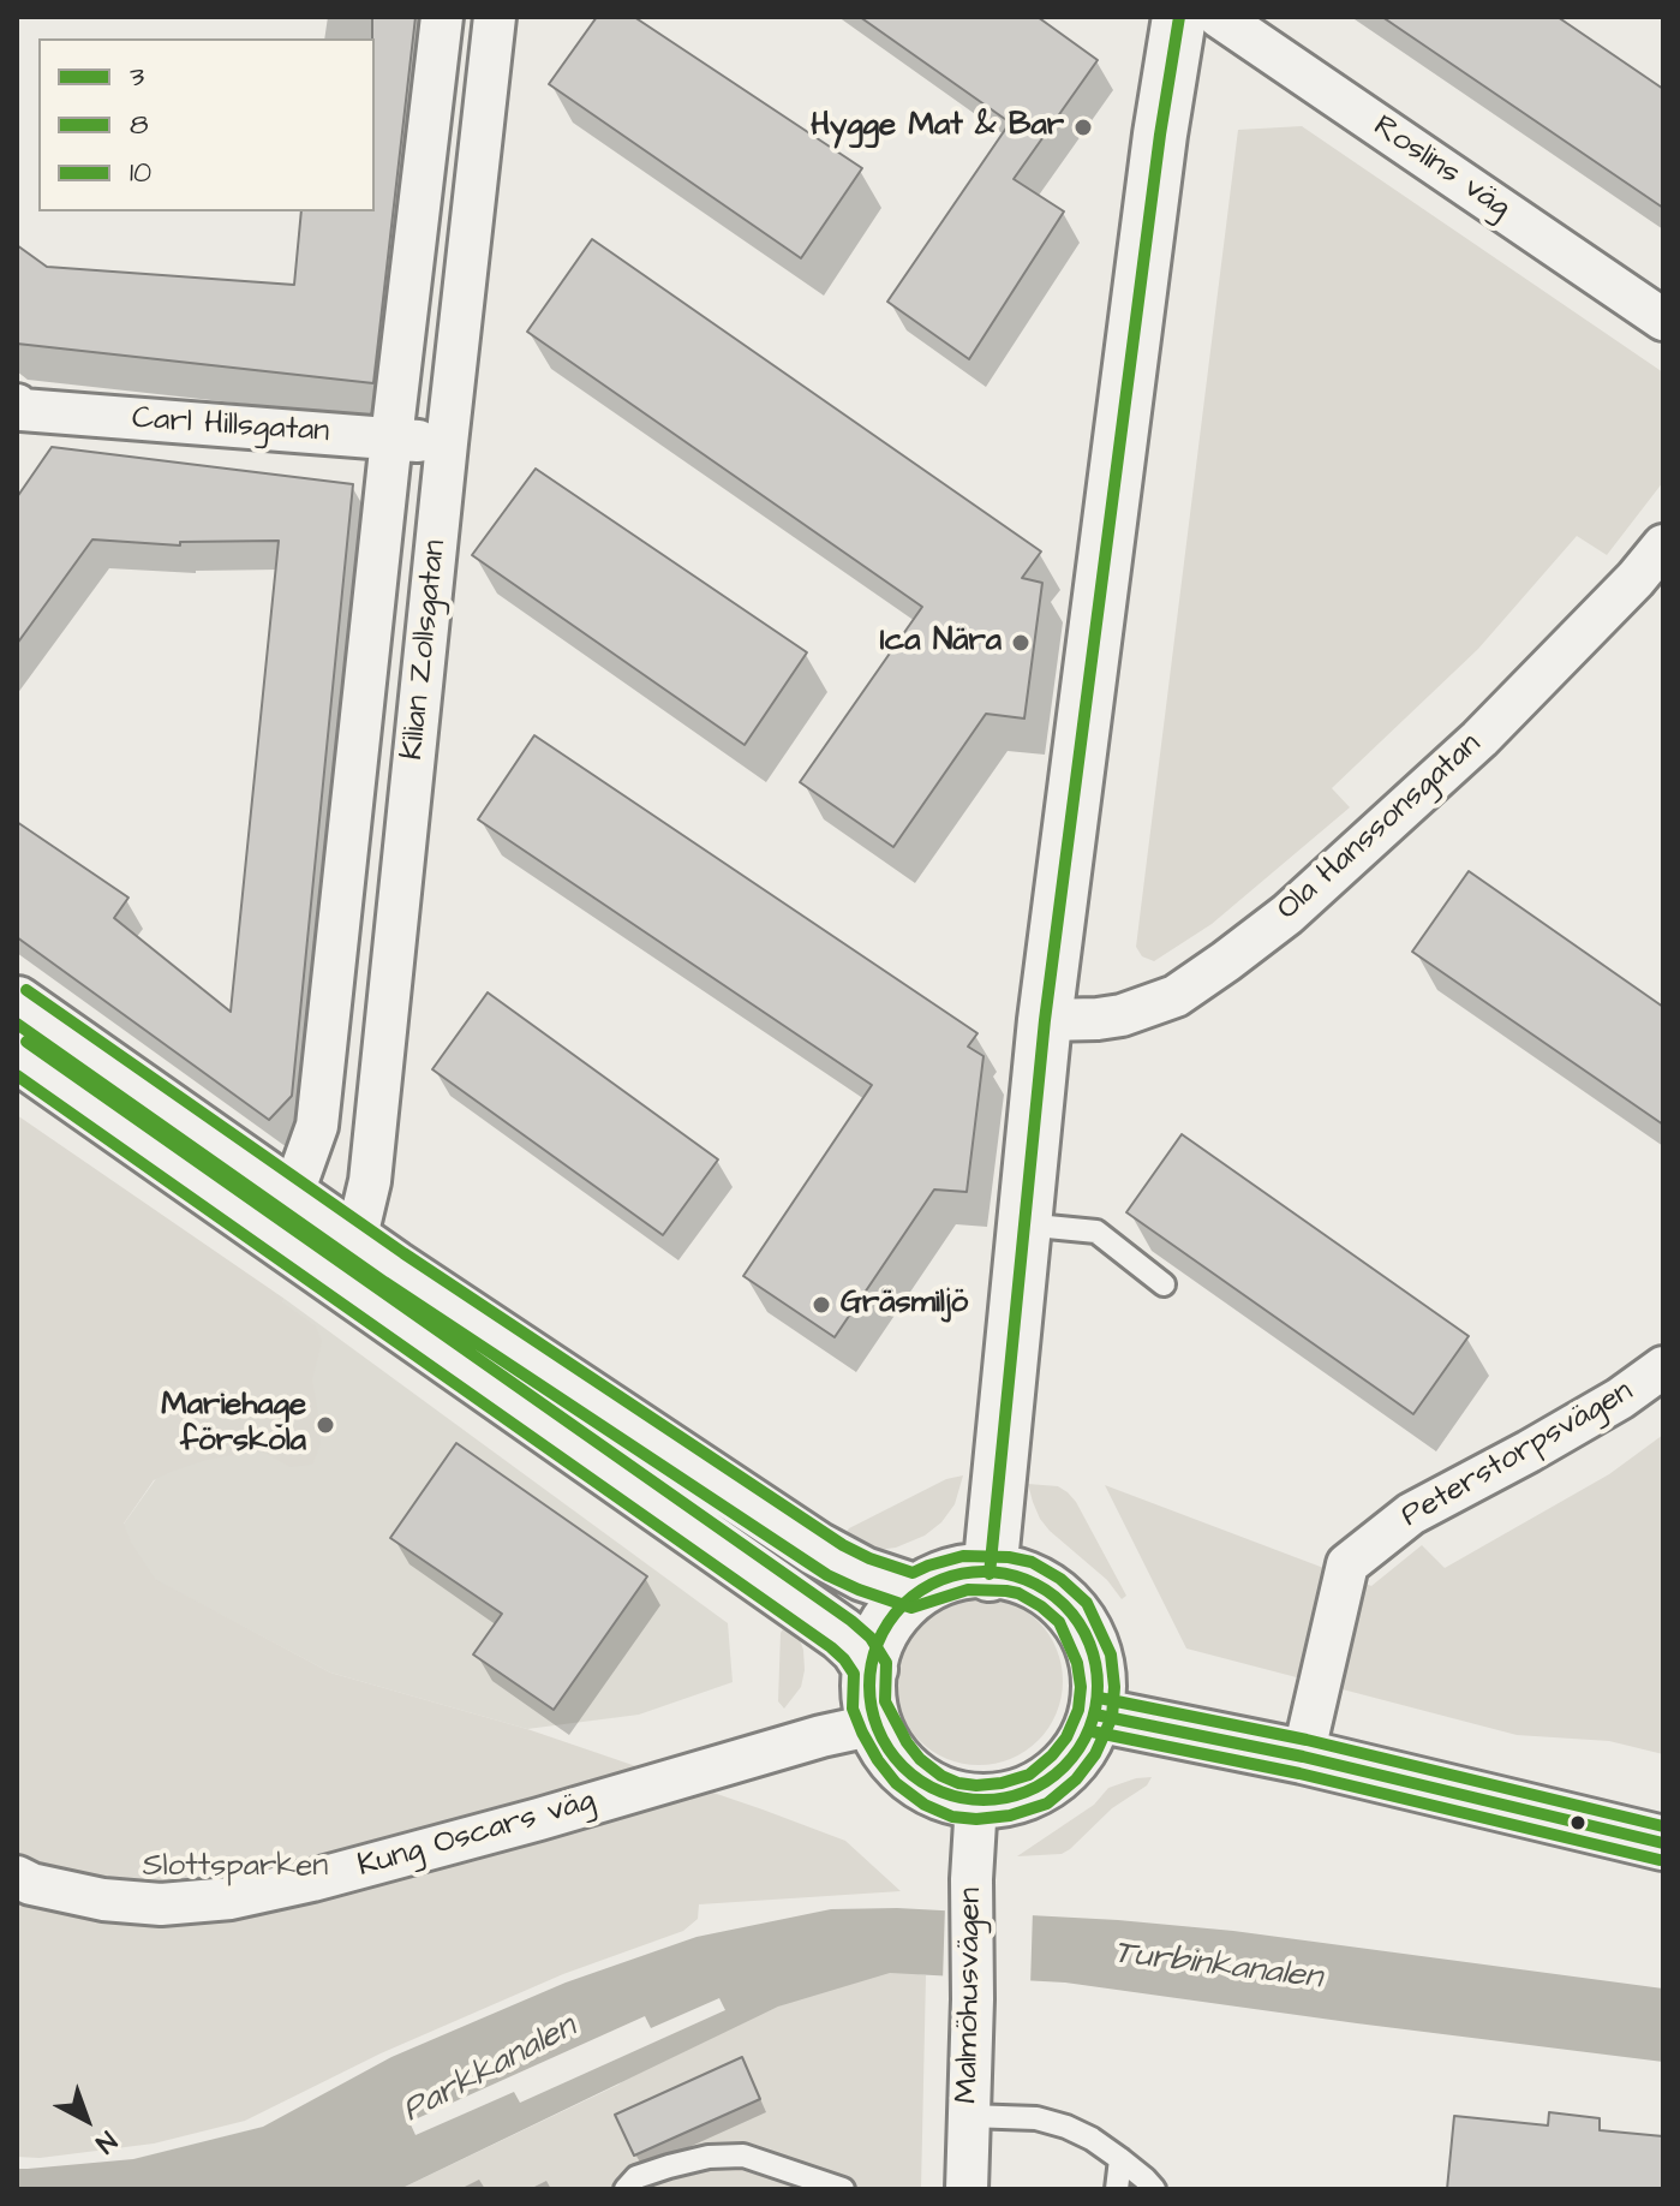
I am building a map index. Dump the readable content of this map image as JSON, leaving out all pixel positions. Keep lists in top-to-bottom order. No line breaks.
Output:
{"streets":{"street":["Roslins väg","Carl Hillsgatan","Kilian Zollsgatan","Ola Hanssonsgatan","Peterstorpsvägen","Kung Oscars väg","Malmöhusvägen"]},"crossings":[["Carl Hillsgatan","Kilian Zollsgatan"],["Kung Oscars väg","Malmöhusvägen"]],"water":["Turbinkanalen","Parkkanalen"],"parks":["Slottsparken"],"places":["Hygge Mat & Bar","Ica Nära","Gräsmiljö","Mariehage förskola"],"lines":["transit line 3","transit line 10","transit line 8"],"legend":["3","8","10"],"north":"bottom right"}
